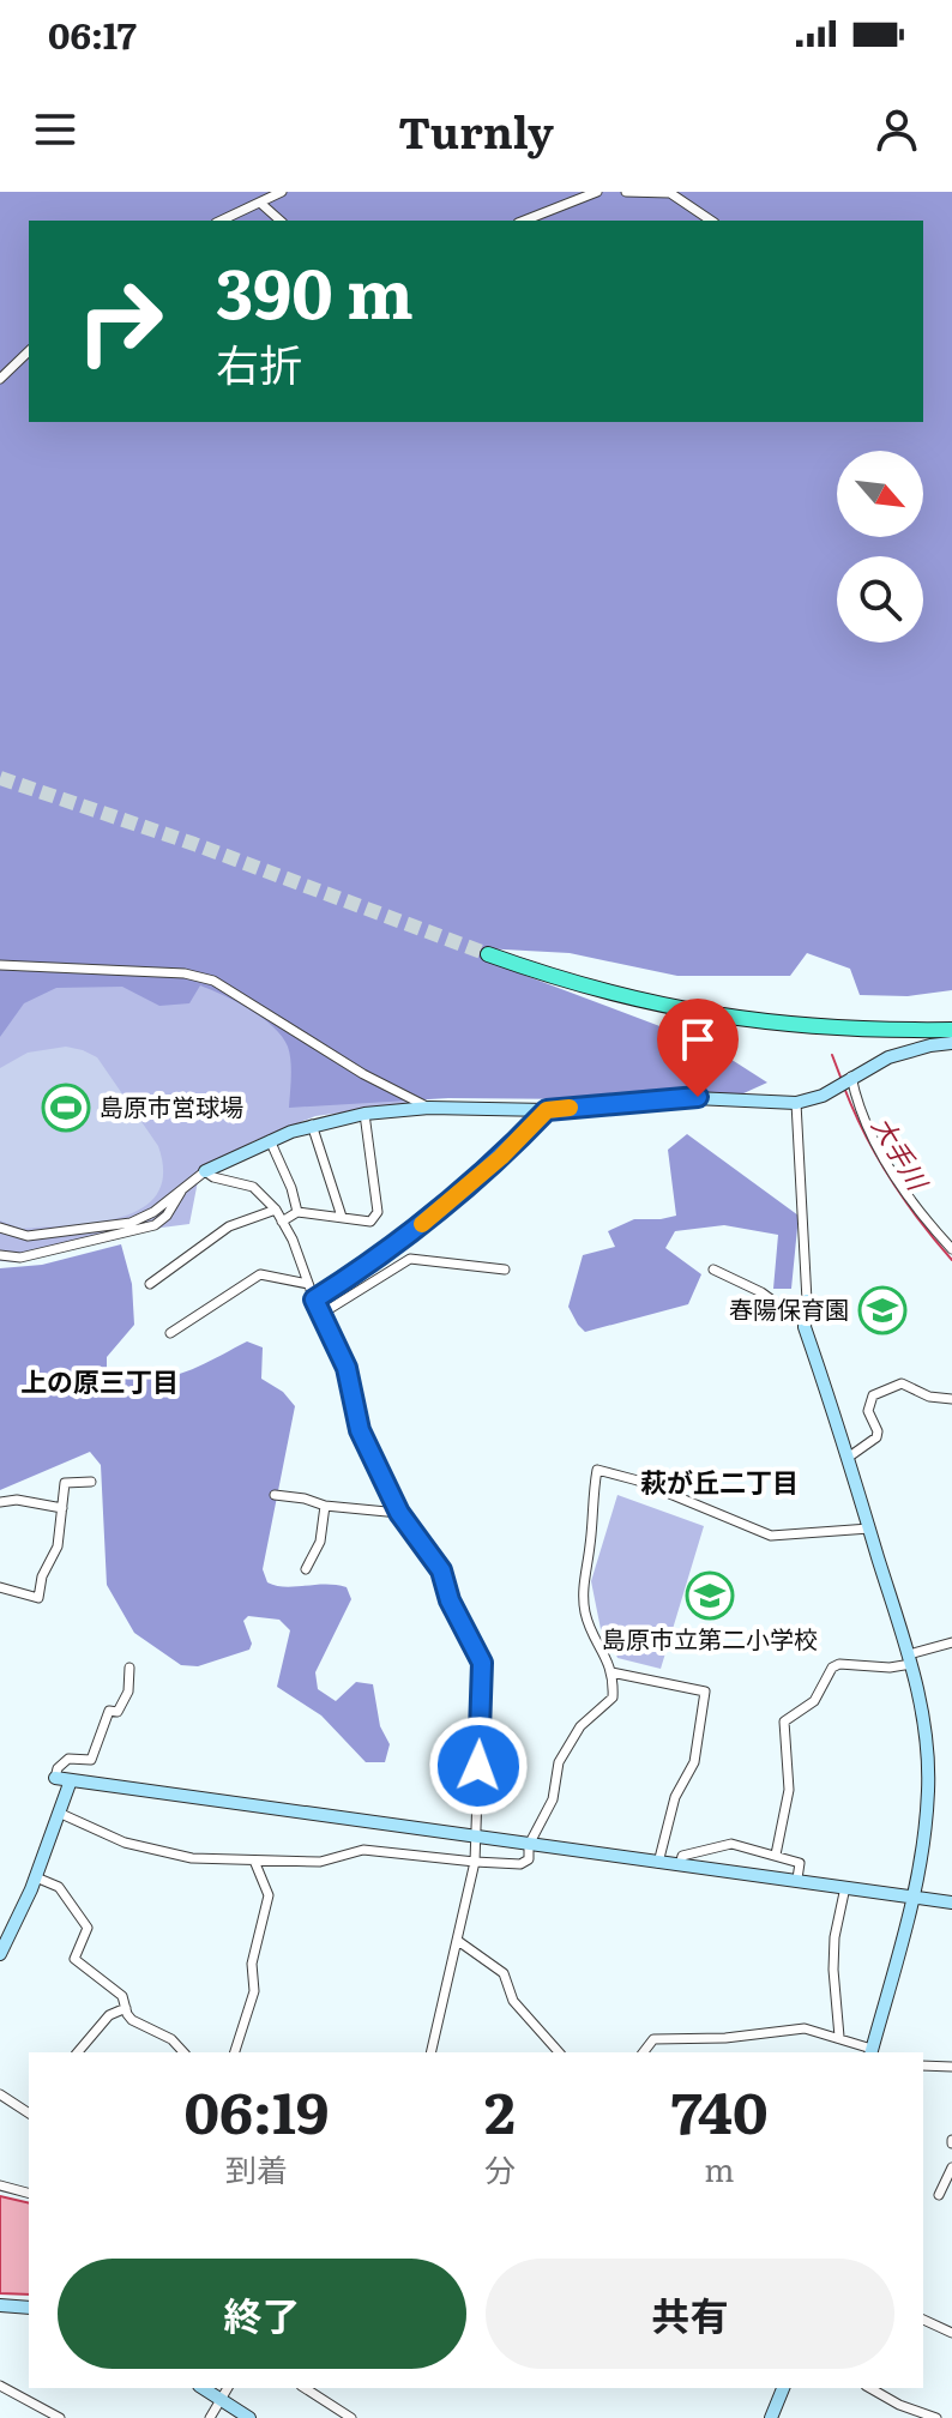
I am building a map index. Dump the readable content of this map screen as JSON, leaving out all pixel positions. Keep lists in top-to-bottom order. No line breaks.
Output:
{"districts":["上の原三丁目","萩が丘二丁目"],"water":["大手川"],"places":{"sports":["島原市営球場"],"school or university":["春陽保育園","島原市立第二小学校"]},"north":"bottom right","page":{"status":"06:17","header":"Turnly","turn":["390 m","右折"],"eta":["06:19","到着","2","分","740","m"],"buttons":["終了","共有"]}}
